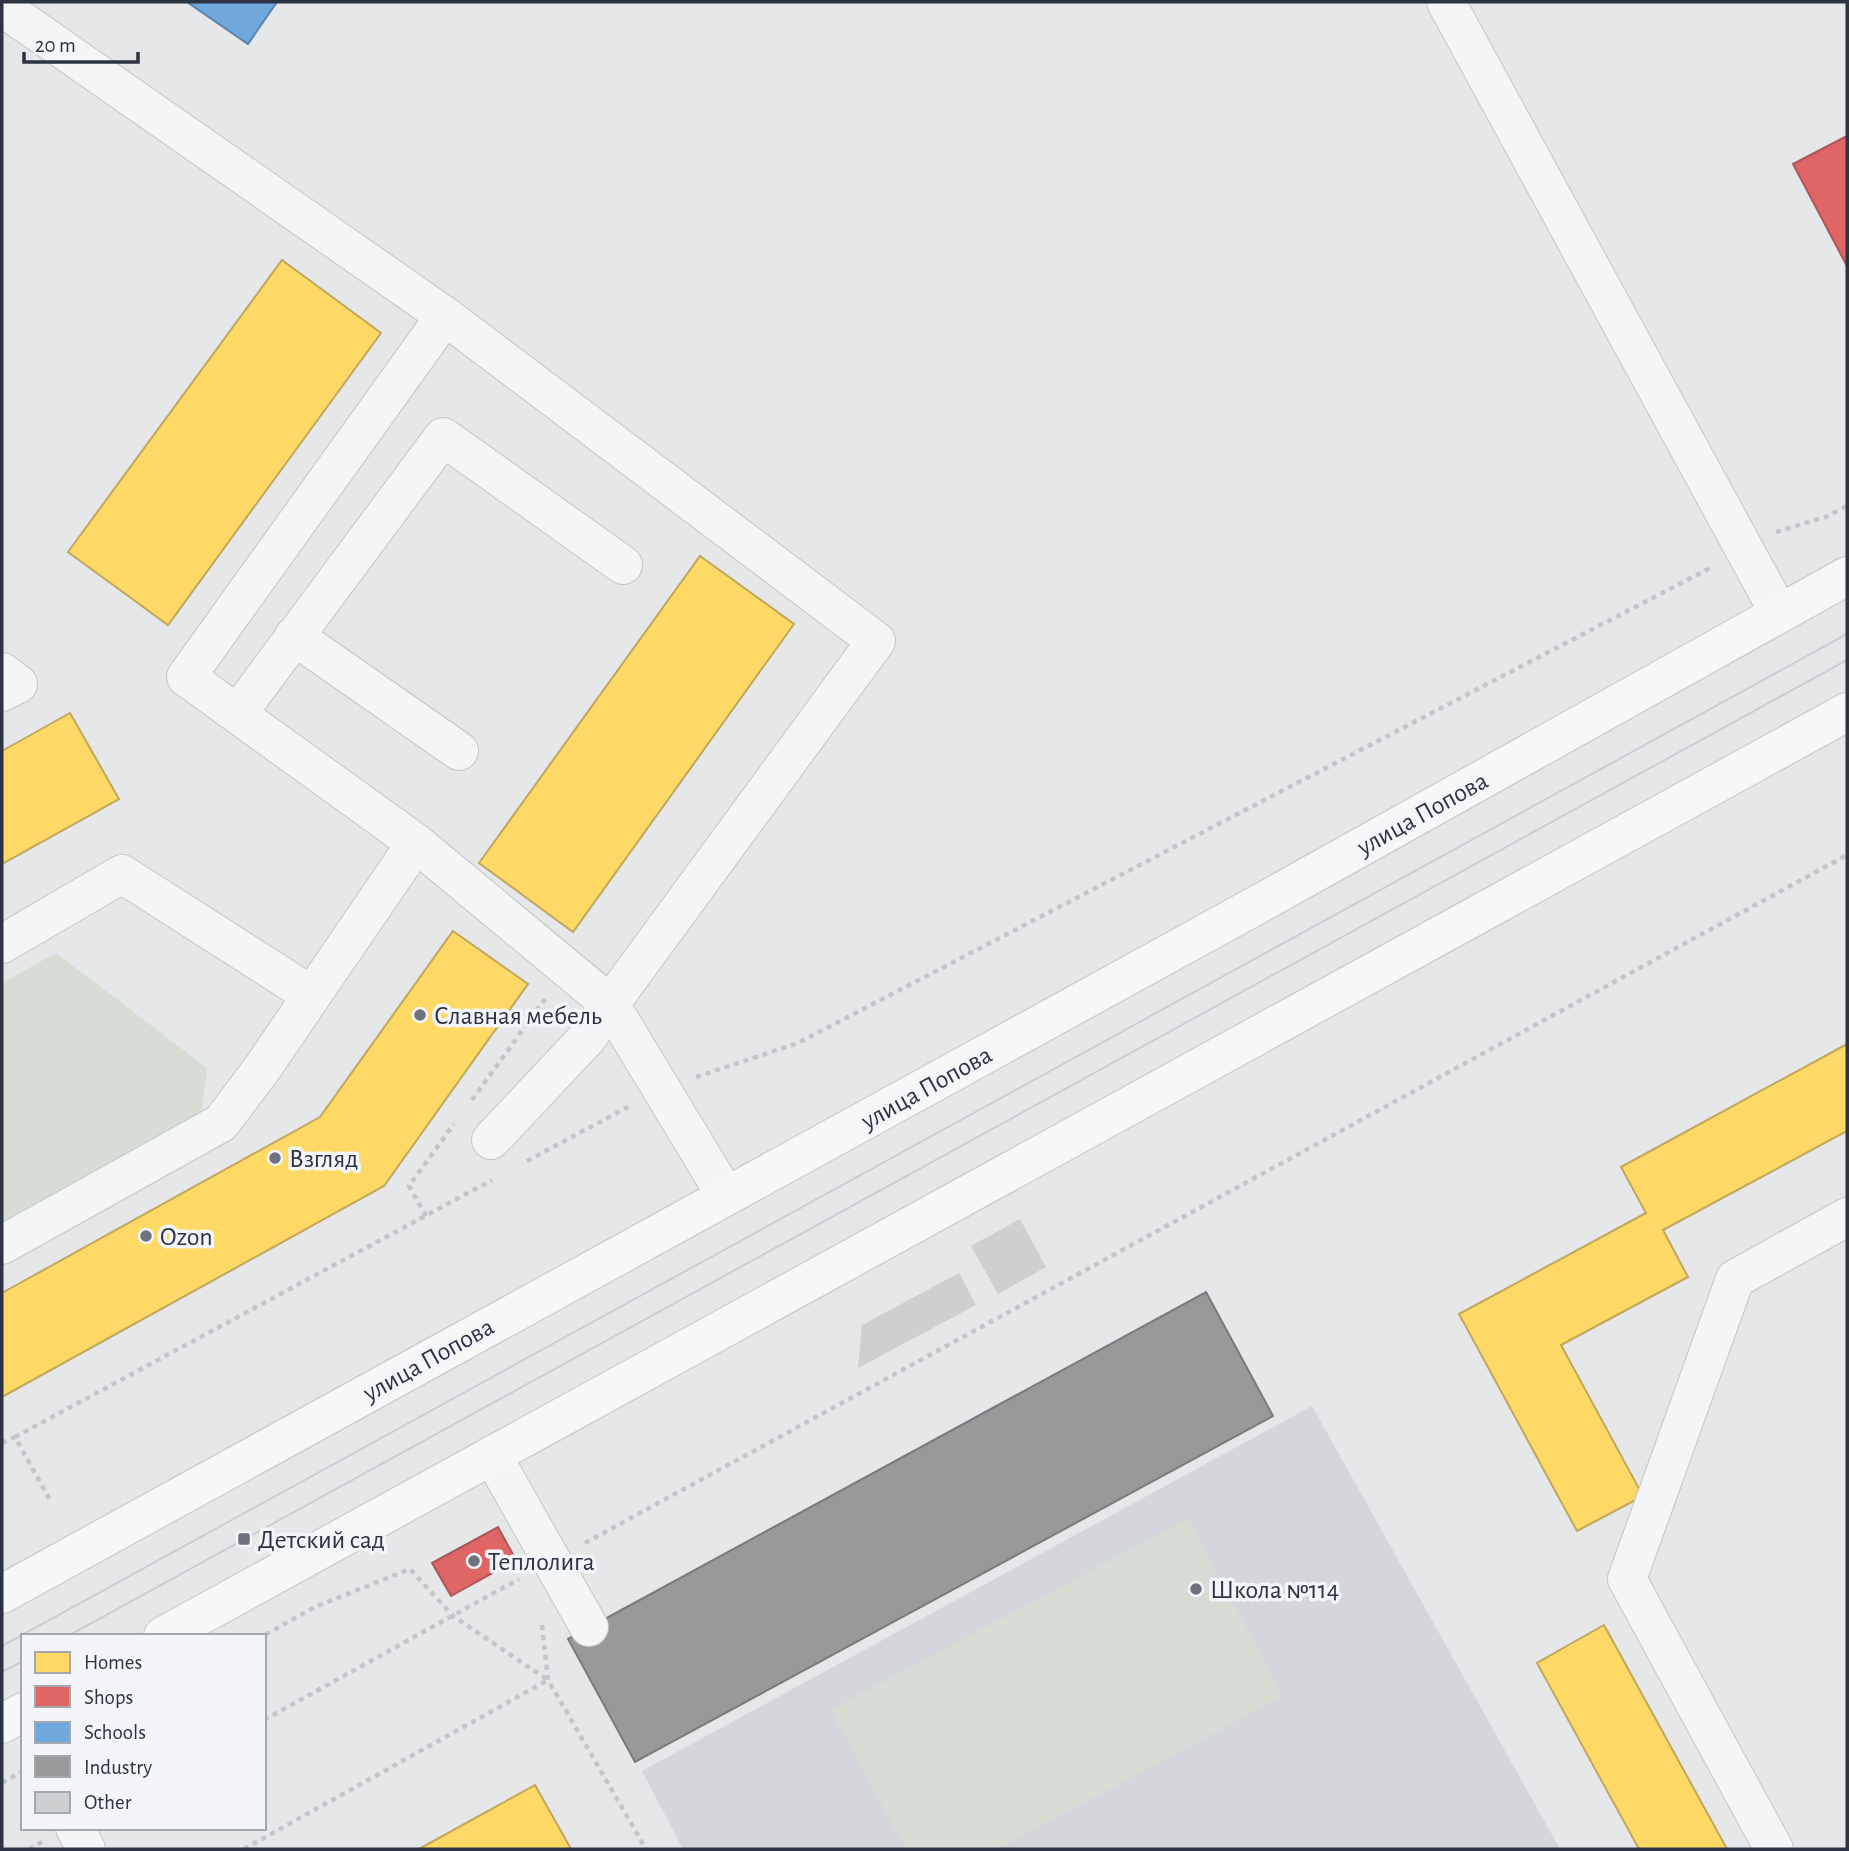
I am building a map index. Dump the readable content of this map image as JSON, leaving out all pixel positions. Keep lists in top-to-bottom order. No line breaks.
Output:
{"streets":{"main road":["улица Попова"]},"places":{"other":["Славная мебель","Взгляд","Ozon","Теплолига","Школа №114"],"transit":["Детский сад"]},"legend":["Homes","Shops","Schools","Industry","Other"],"scale_bar":"20 m"}
